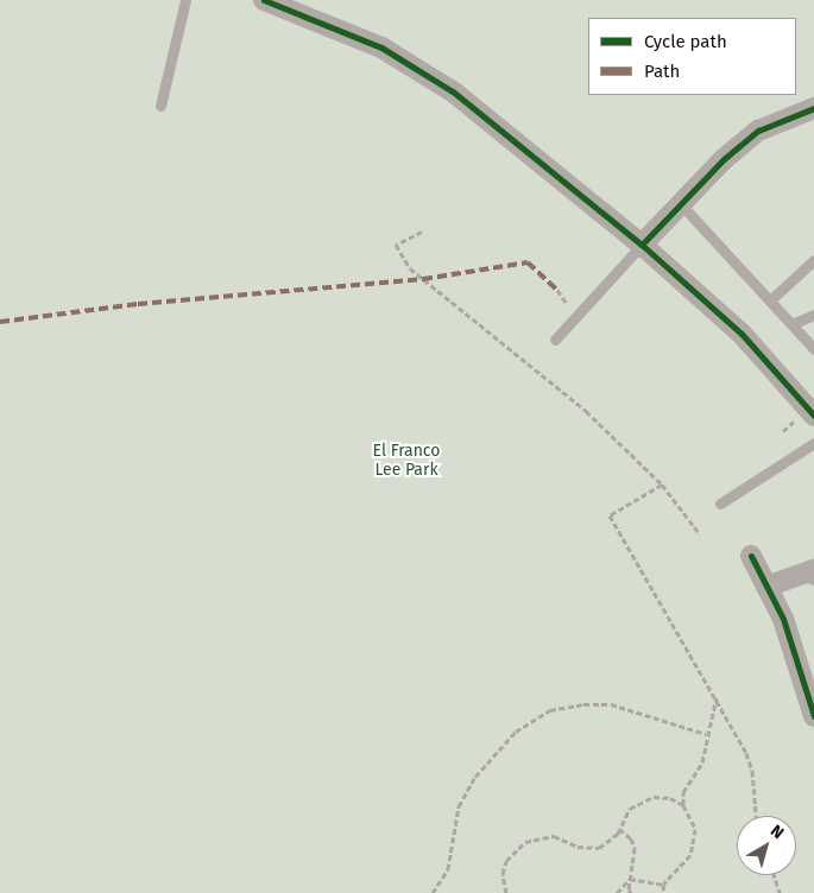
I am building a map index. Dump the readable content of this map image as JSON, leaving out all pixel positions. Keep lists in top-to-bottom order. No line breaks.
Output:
{"parks":["El Franco Lee Park"],"legend":["Cycle path","Path"],"north":"top right"}
